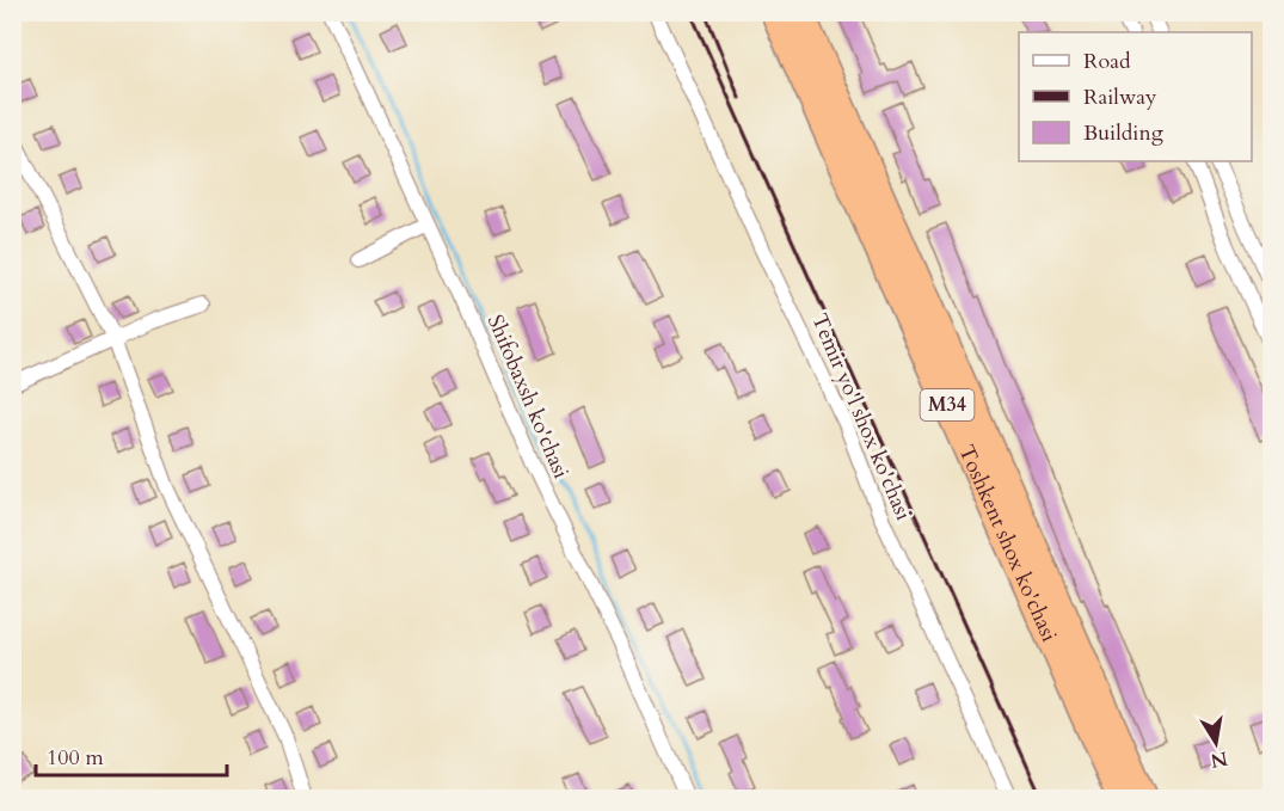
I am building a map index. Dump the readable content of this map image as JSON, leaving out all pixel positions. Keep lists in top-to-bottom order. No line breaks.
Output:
{"streets":{"highway":["M34","Toshkent shox ko'chasi"],"street":["Shifobaxsh ko'chasi","Temir yo'l shox ko'chasi"]},"legend":["Road","Railway","Building"],"scale_bar":"100 m","north":"bottom"}
